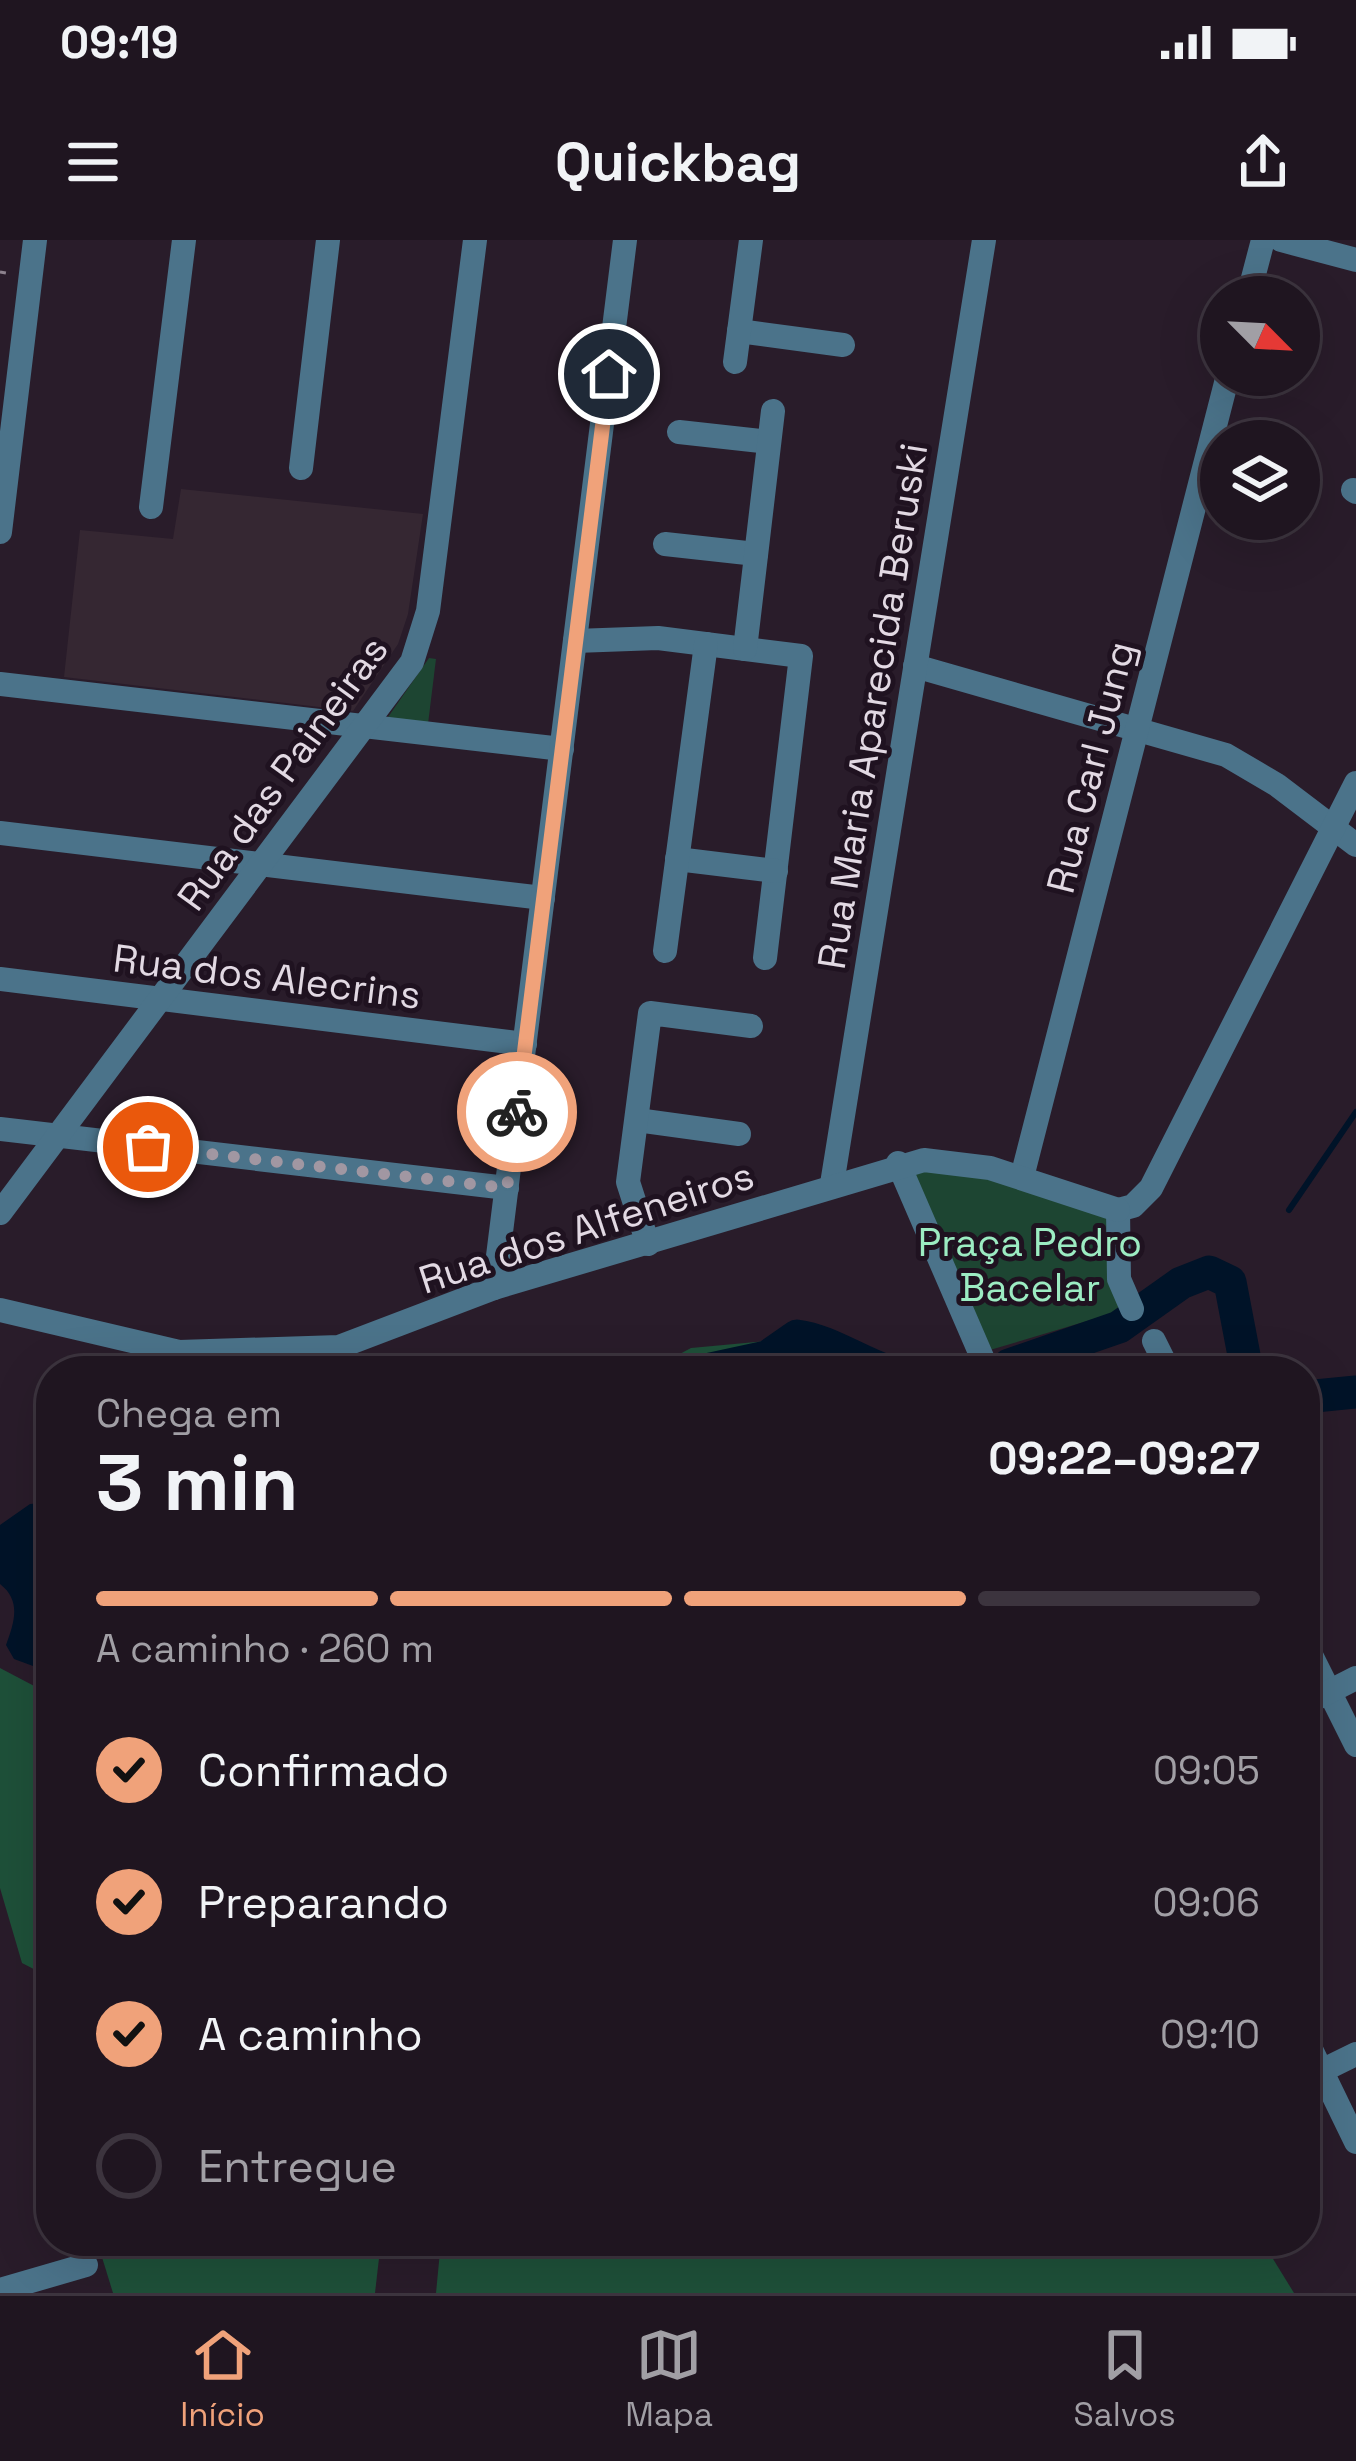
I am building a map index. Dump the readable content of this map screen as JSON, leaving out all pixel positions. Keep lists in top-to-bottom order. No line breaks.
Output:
{"streets":{"street":["Rua Maria Aparecida Beruski","Rua Carl Jung","Rua das Paineiras","Rua dos Alecrins","Rua dos Alfeneiros"]},"crossings":[["Rua Maria Aparecida Beruski","Rua dos Alfeneiros"],["Rua Carl Jung","Rua dos Alfeneiros"],["Rua das Paineiras","Rua dos Alecrins"]],"parks":["Praça Pedro Bacelar"],"north":"bottom right","page":{"status":"09:19","header":"Quickbag","heading":["3 min","Chega em","09:22–09:27"],"bar":"A caminho · 260 m","list":[["Confirmado","09:05"],["Preparando","09:06"],["A caminho","09:10"],"Entregue"],"tabs":["Início","Mapa","Salvos"]}}
